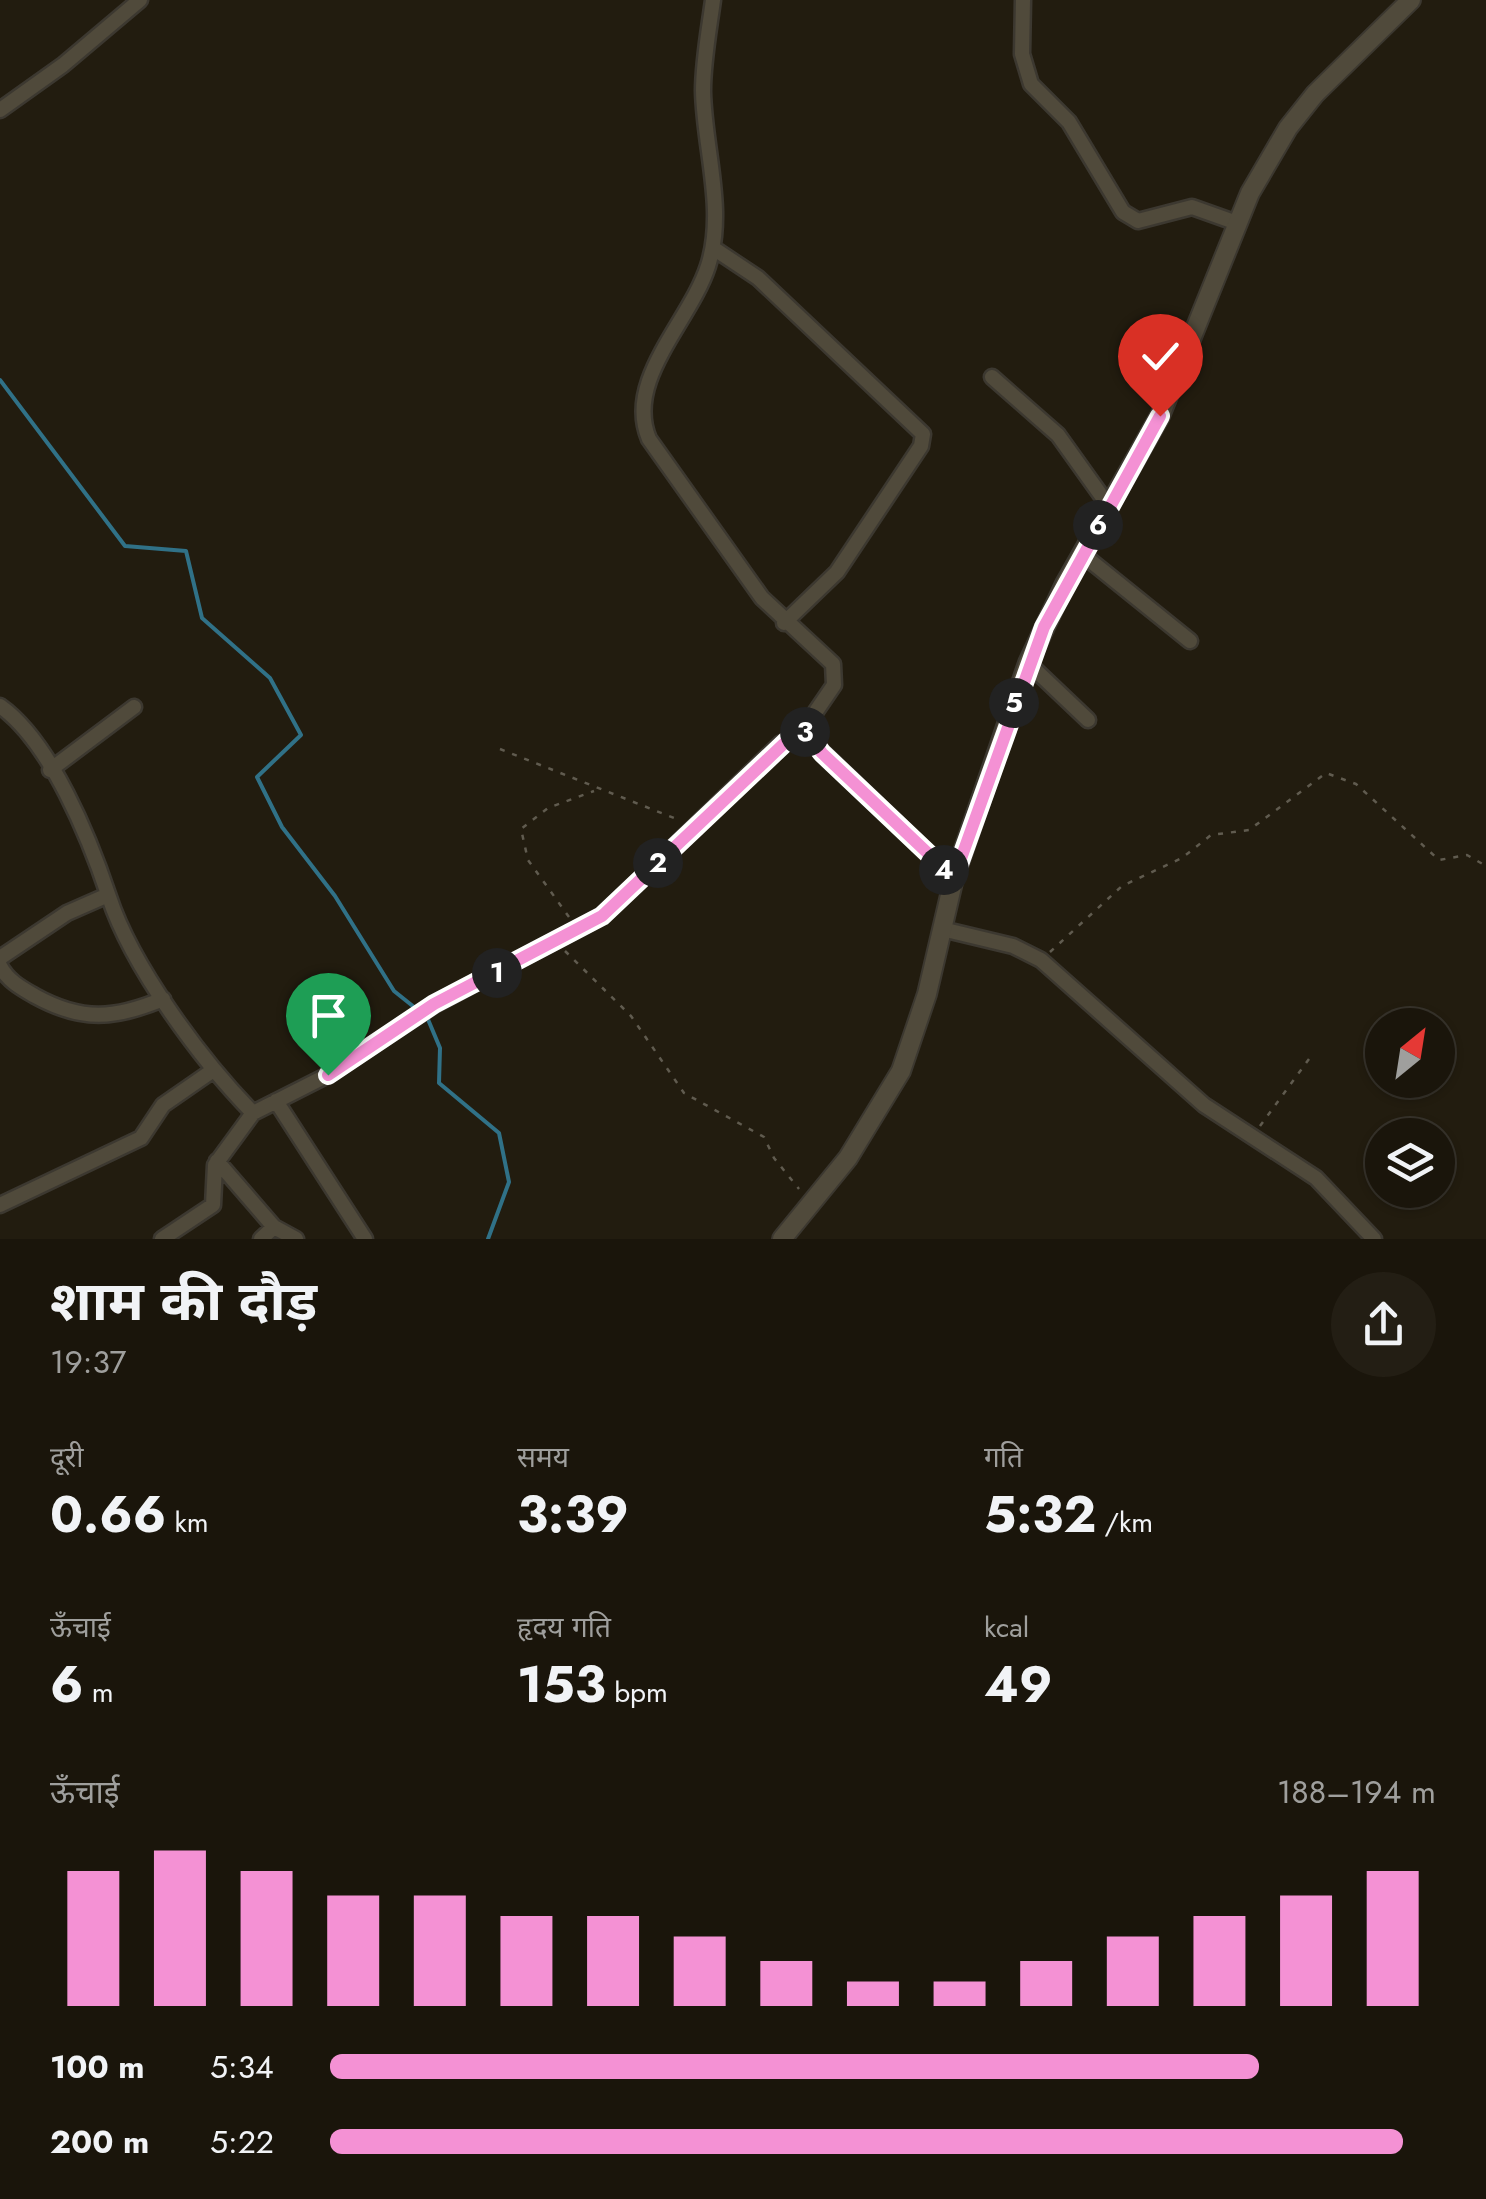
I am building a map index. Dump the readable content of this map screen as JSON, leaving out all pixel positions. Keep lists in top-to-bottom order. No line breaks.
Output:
{"north":"top right","page":{"pins":["6","5","3","2","4","1"],"heading":["शाम की दौड़","19:37"],"stats":[["दूरी","0.66 km"],["समय","3:39"],["गति","5:32 /km"],["ऊँचाई","6 m"],["हृदय गति","153 bpm"],["kcal","49"]],"chart":["ऊँचाई","188–194 m"],"list":[{"name":"100 m","note":"5:34"},{"name":"200 m","note":"5:22"}]}}
